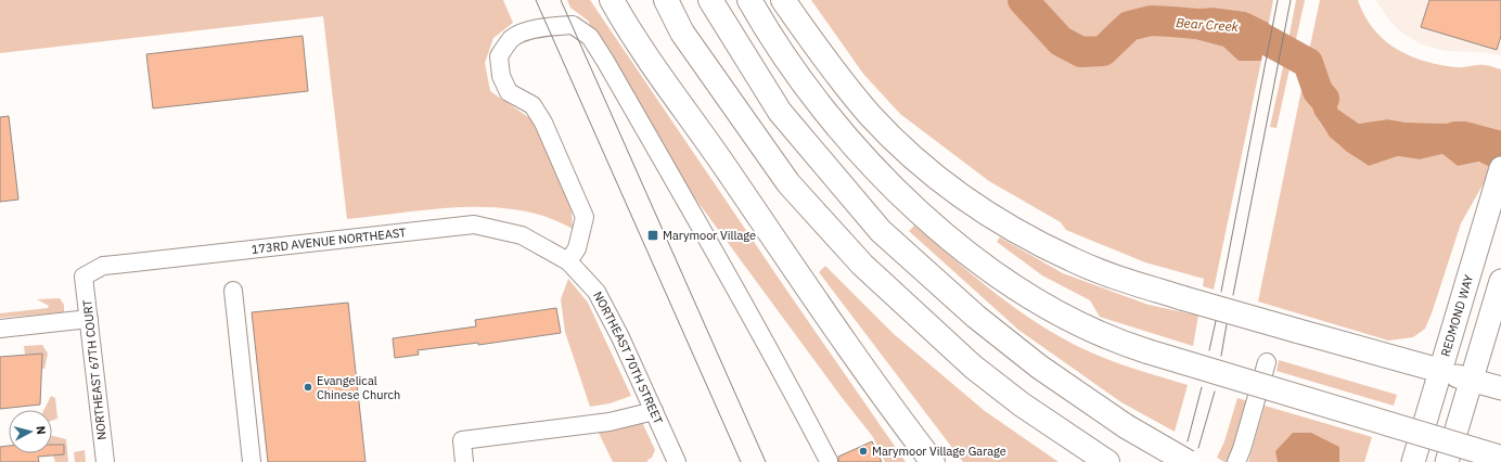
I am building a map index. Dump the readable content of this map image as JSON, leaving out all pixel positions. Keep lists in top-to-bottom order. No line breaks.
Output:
{"streets":{"main road":["REDMOND WAY"],"street":["173RD AVENUE NORTHEAST","NORTHEAST 70TH STREET","NORTHEAST 67TH COURT"]},"crossings":[["173RD AVENUE NORTHEAST","NORTHEAST 70TH STREET"],["173RD AVENUE NORTHEAST","NORTHEAST 67TH COURT"]],"water":["Bear Creek"],"places":{"transit":["Marymoor Village"],"other":["Evangelical Chinese Church","Marymoor Village Garage"]},"north":"right"}
